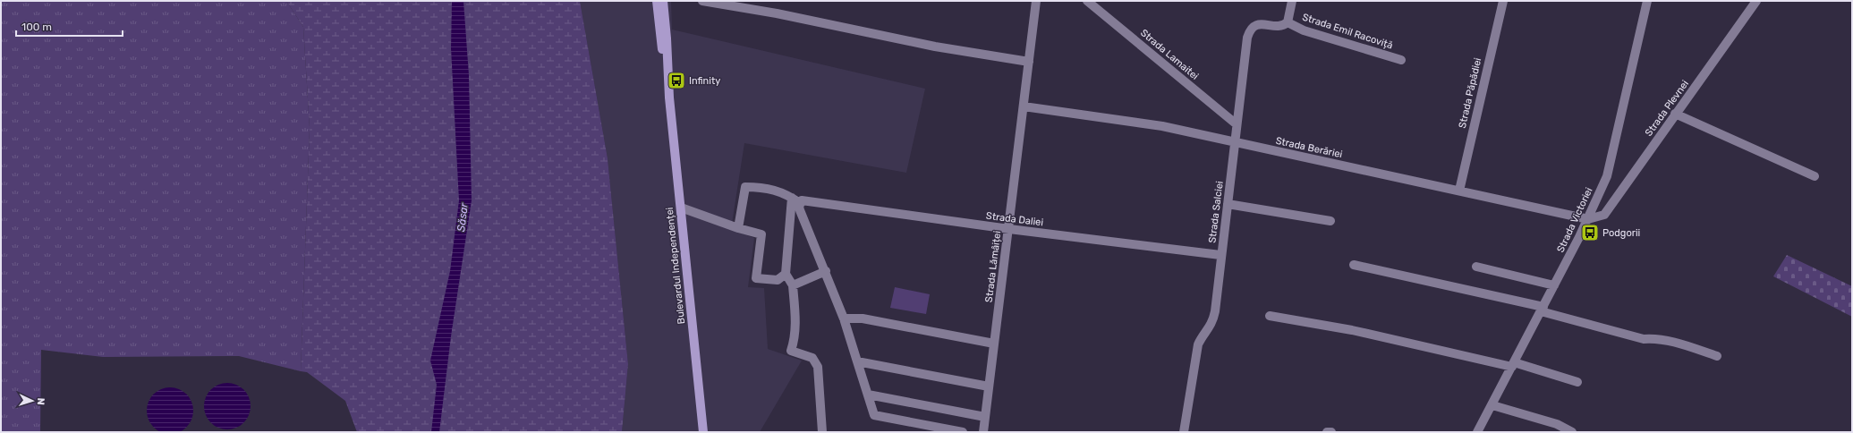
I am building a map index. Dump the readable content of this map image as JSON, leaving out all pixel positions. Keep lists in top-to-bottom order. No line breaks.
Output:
{"streets":{"main road":["Bulevardul Independenței"],"street":["Strada Emil Racoviță","Strada Lamaitei","Strada Păpădiei","Strada Plevnei","Strada Berăriei","Strada Salciei","Strada Daliei","Strada Victoriei","Strada Lămâiței"]},"crossings":[["Strada Emil Racoviță","Strada Salciei"],["Strada Lamaitei","Strada Salciei"],["Strada Păpădiei","Strada Berăriei"],["Strada Plevnei","Strada Berăriei"],["Strada Plevnei","Strada Victoriei"],["Strada Berăriei","Strada Salciei"],["Strada Berăriei","Strada Victoriei"],["Strada Berăriei","Strada Lămâiței"],["Strada Salciei","Strada Daliei"],["Strada Daliei","Strada Lămâiței"]],"water":["Săsar"],"places":{"bus stop":["Infinity","Podgorii"]},"scale_bar":"100 m","north":"right"}
